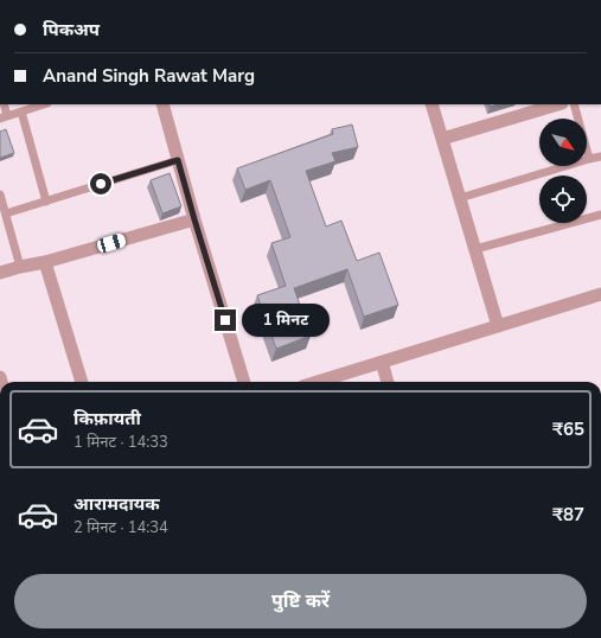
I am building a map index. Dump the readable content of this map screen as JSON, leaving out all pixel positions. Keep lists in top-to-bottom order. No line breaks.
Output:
{"north":"bottom right","page":{"banner":["पिकअप","Anand Singh Rawat Marg"],"bubble":"1 मिनट","list":[{"name":"किफ़ायती","note":"1 मिनट · 14:33","value":"₹65"},{"name":"आरामदायक","note":"2 मिनट · 14:34","value":"₹87"}],"buttons":"पुष्टि करें"}}
